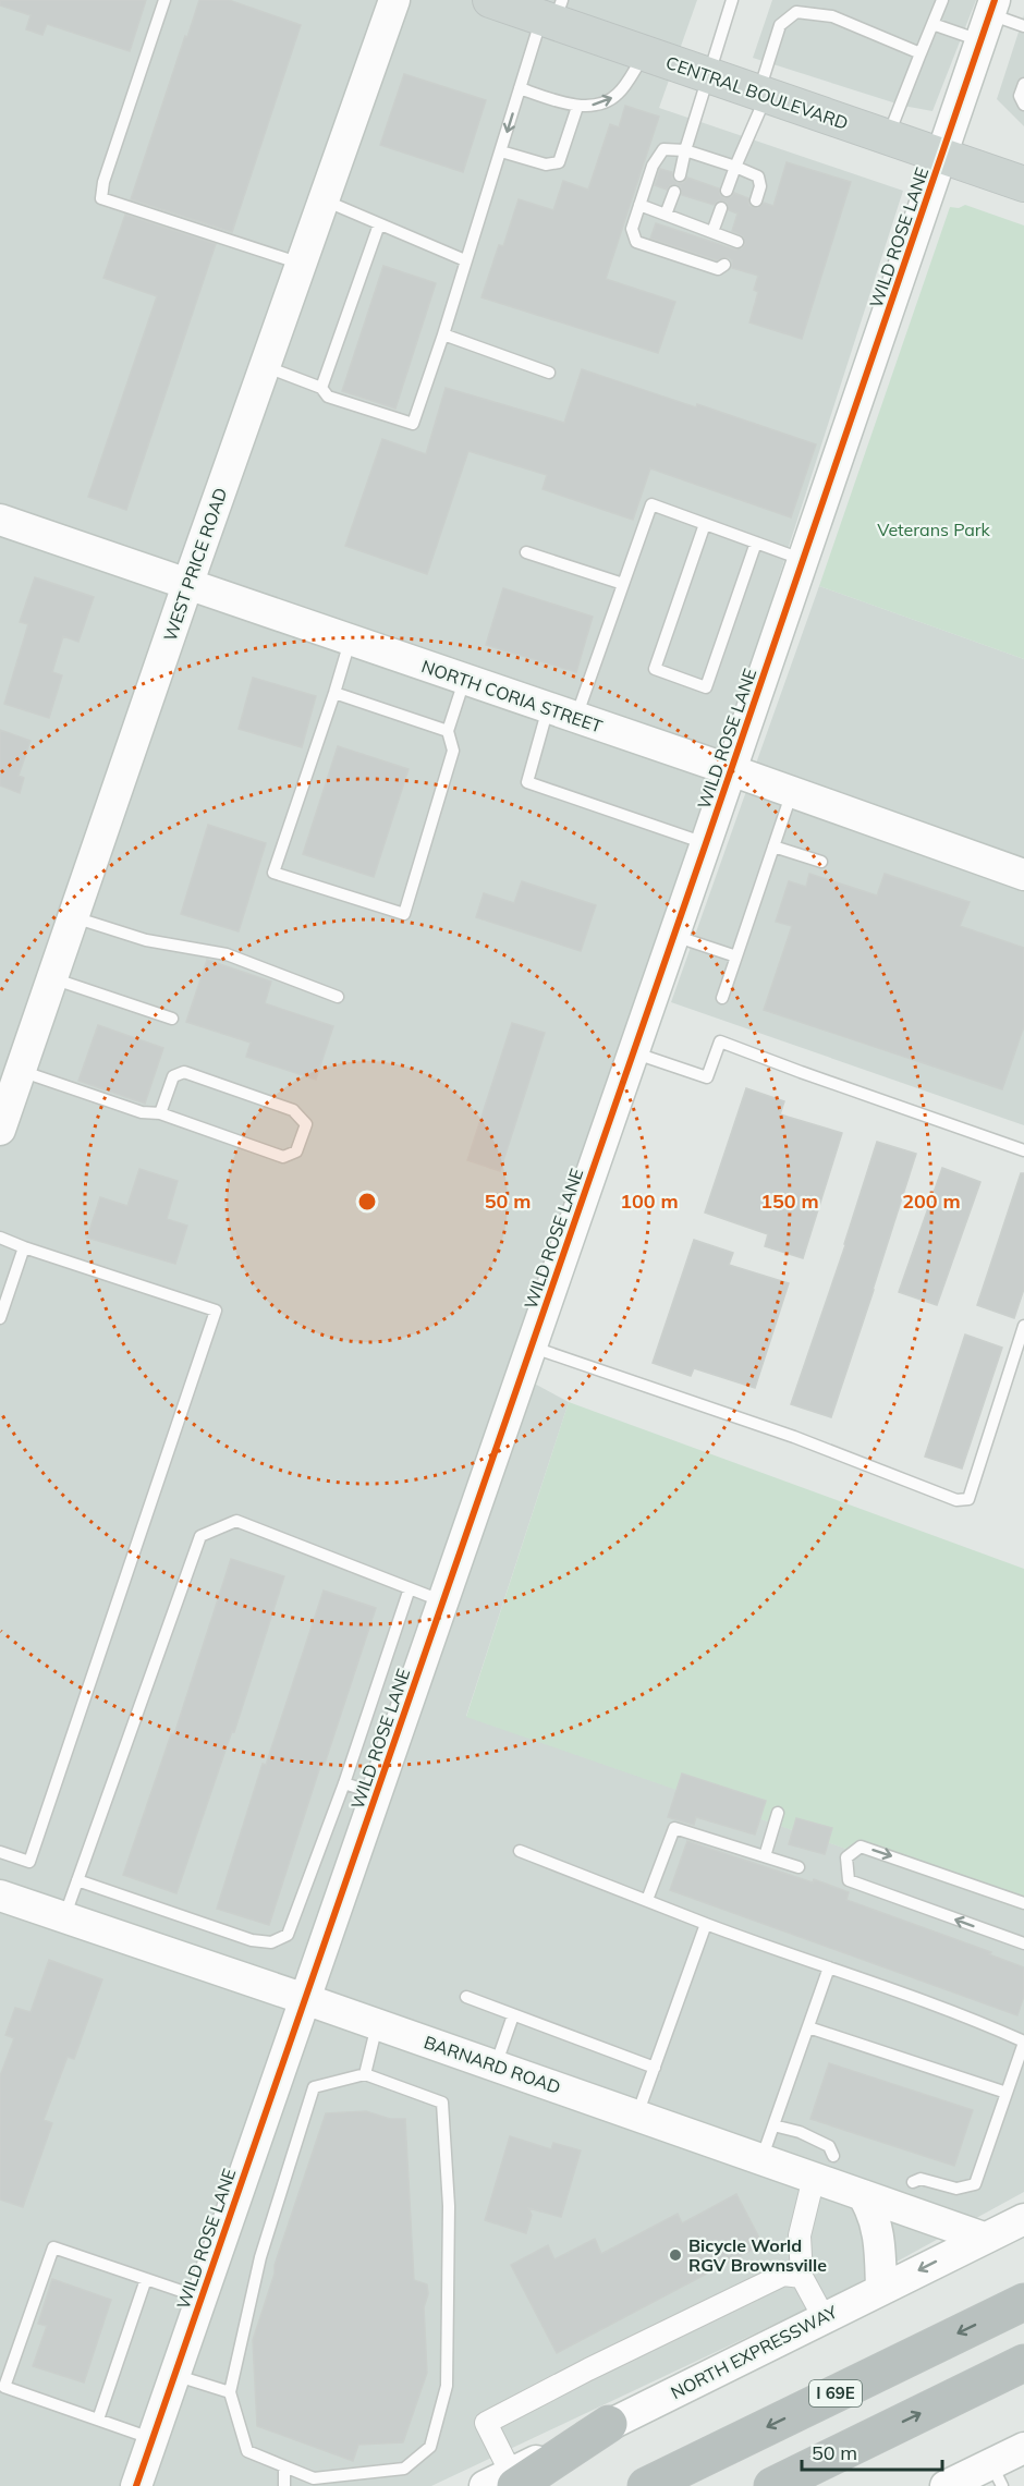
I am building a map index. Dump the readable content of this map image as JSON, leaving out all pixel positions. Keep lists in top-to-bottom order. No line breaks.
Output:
{"streets":{"highway":["I 69E"],"main road":["CENTRAL BOULEVARD"],"street":["WILD ROSE LANE","WEST PRICE ROAD","NORTH CORIA STREET","BARNARD ROAD","NORTH EXPRESSWAY"]},"crossings":[["CENTRAL BOULEVARD","WILD ROSE LANE"],["WILD ROSE LANE","NORTH CORIA STREET"],["WILD ROSE LANE","BARNARD ROAD"],["WEST PRICE ROAD","NORTH CORIA STREET"],["BARNARD ROAD","NORTH EXPRESSWAY"]],"parks":["Veterans Park"],"places":["Bicycle World RGV Brownsville"],"scale_bar":"50 m","rings":["50 m","100 m","150 m","200 m"]}
